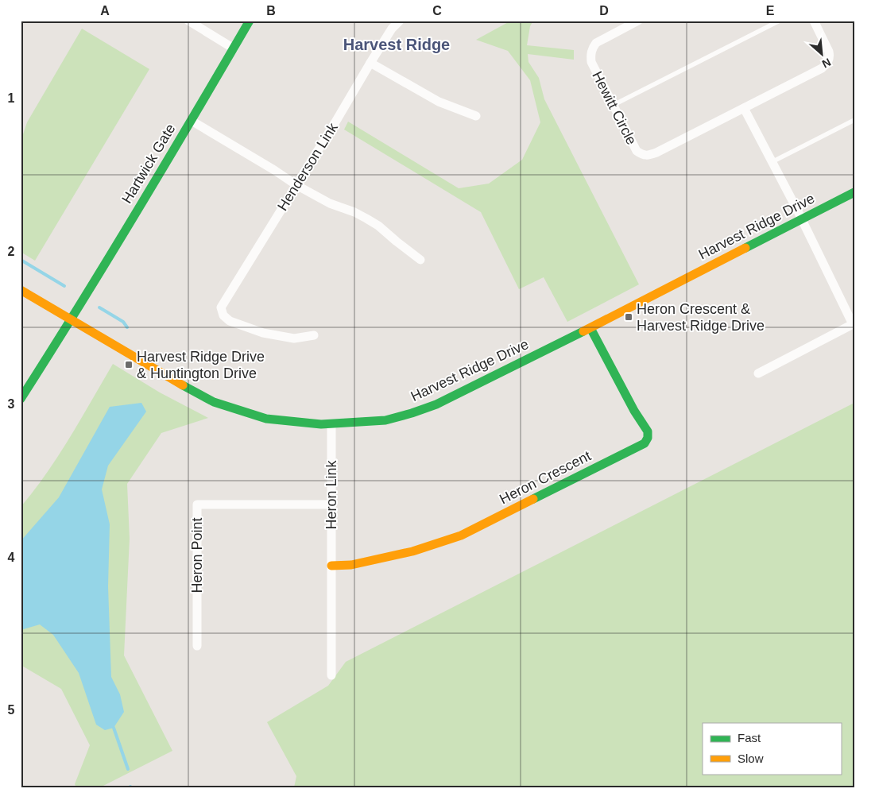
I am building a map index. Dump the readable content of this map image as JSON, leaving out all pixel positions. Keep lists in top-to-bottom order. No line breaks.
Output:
{"streets":{"street":["Hewitt Circle","Hartwick Gate","Henderson Link","Harvest Ridge Drive","Heron Crescent","Heron Link","Heron Point"]},"crossings":[["Hartwick Gate","Harvest Ridge Drive"],["Harvest Ridge Drive","Heron Crescent"],["Harvest Ridge Drive","Heron Link"],["Heron Crescent","Heron Link"],["Heron Link","Heron Point"]],"districts":["Harvest Ridge"],"places":{"transit":["Heron Crescent & Harvest Ridge Drive","Harvest Ridge Drive & Huntington Drive"]},"legend":["Fast","Slow"],"north":"bottom right","grid":{"columns":["A","B","C","D","E"],"rows":["1","2","3","4","5"]}}
